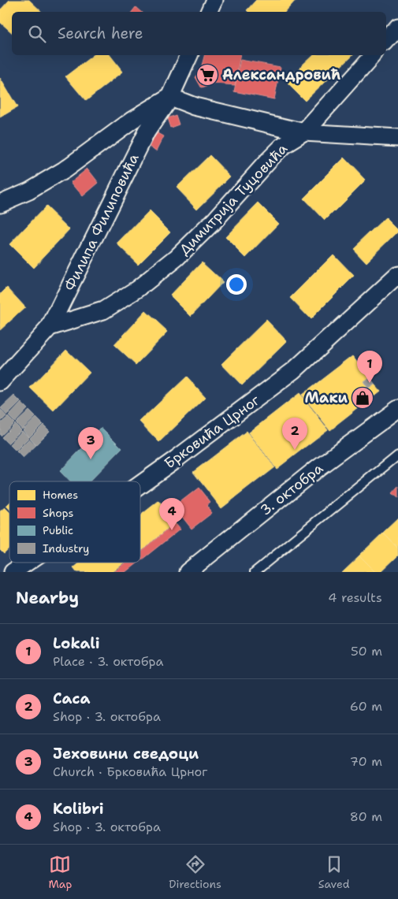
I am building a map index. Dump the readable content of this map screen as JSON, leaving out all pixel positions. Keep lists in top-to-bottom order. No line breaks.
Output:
{"streets":{"street":["Димитрија Туцовића","Филипа Филиповића","Брковића Црног","3. октобра"]},"crossings":[["Димитрија Туцовића","Филипа Филиповића"]],"places":{"supermarket":["Александровић"],"shop":["Маки"]},"legend":["Homes","Shops","Public","Industry"],"page":{"search":"Search here","pins":["1","2","3","4"],"heading":["Nearby","4 results"],"list":[{"mark":"1","name":"Lokali","note":"Place · 3. октобра","value":"50 m"},{"mark":"2","name":"Caca","note":"Shop · 3. октобра","value":"60 m"},{"mark":"3","name":"Јеховини сведоци","note":"Church · Брковића Црног","value":"70 m"},{"mark":"4","name":"Kolibri","note":"Shop · 3. октобра","value":"80 m"}],"nav":["Map","Directions","Saved"]}}
